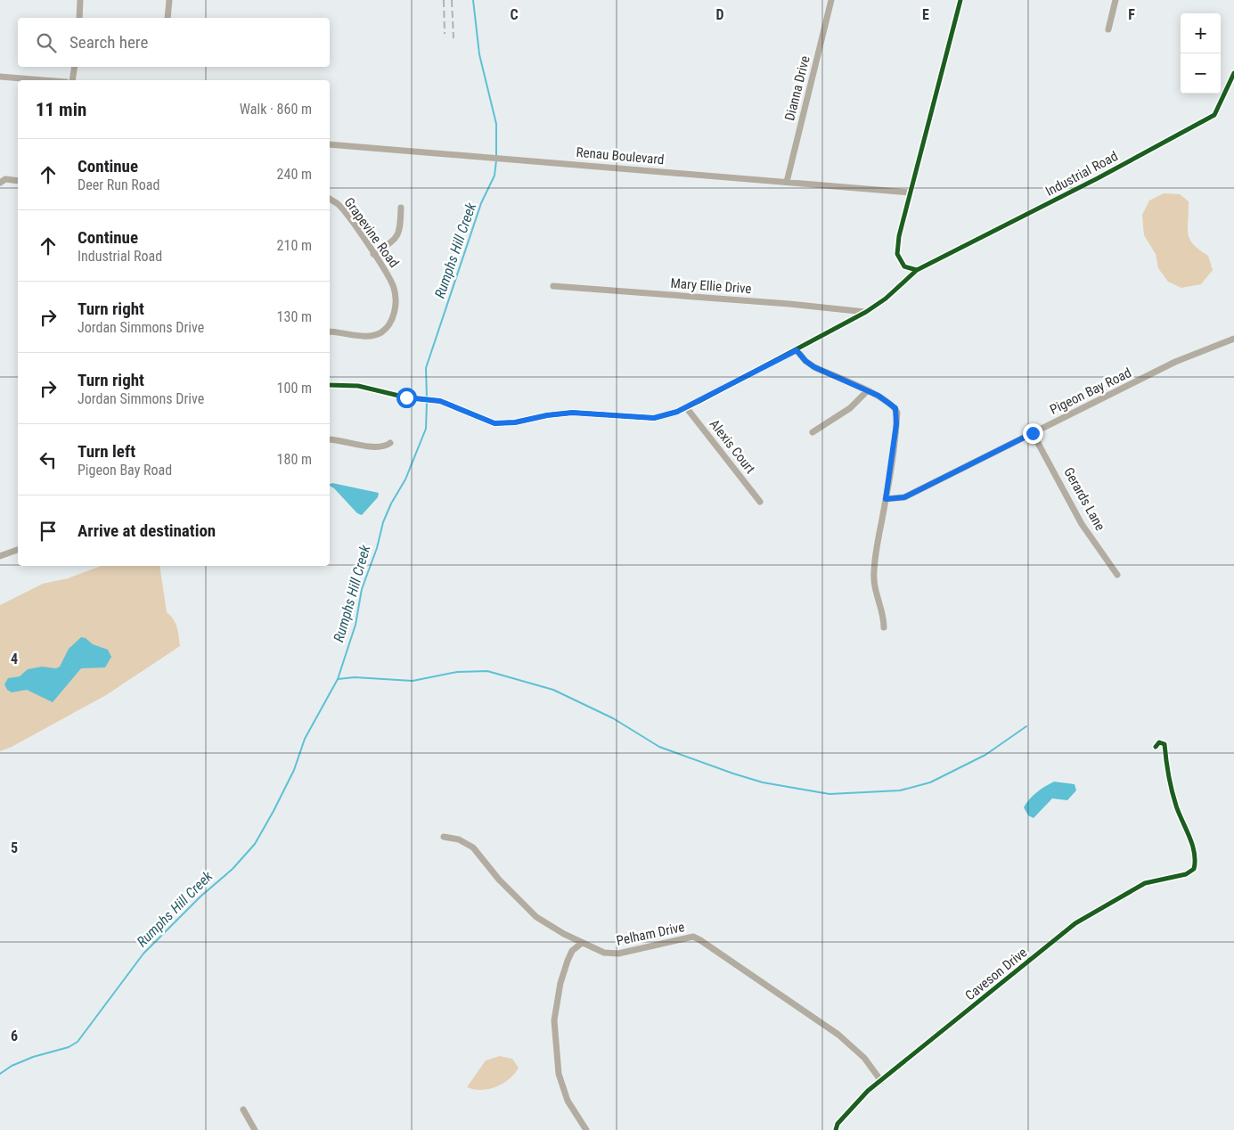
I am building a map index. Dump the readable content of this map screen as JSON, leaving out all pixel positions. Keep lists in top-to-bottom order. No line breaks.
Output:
{"streets":{"street":["Dianna Drive","Renau Boulevard","Industrial Road","Grapevine Road","Mary Ellie Drive","Pigeon Bay Road","Alexis Court","Gerards Lane","Pelham Drive","Caveson Drive"]},"crossings":[["Dianna Drive","Renau Boulevard"],["Industrial Road","Mary Ellie Drive"],["Industrial Road","Alexis Court"],["Pigeon Bay Road","Gerards Lane"],["Pelham Drive","Caveson Drive"]],"water":["Rumphs Hill Creek"],"page":{"map_buttons":["+","−"],"search":"Search here","heading":["11 min","Walk · 860 m"],"list":[["Continue","Deer Run Road","240 m"],["Continue","Industrial Road","210 m"],["Turn right","Jordan Simmons Drive","130 m"],["Turn right","Jordan Simmons Drive","100 m"],["Turn left","Pigeon Bay Road","180 m"],"Arrive at destination"]},"grid":{"columns":["C","D","E","F"],"rows":["4","5","6"]}}
